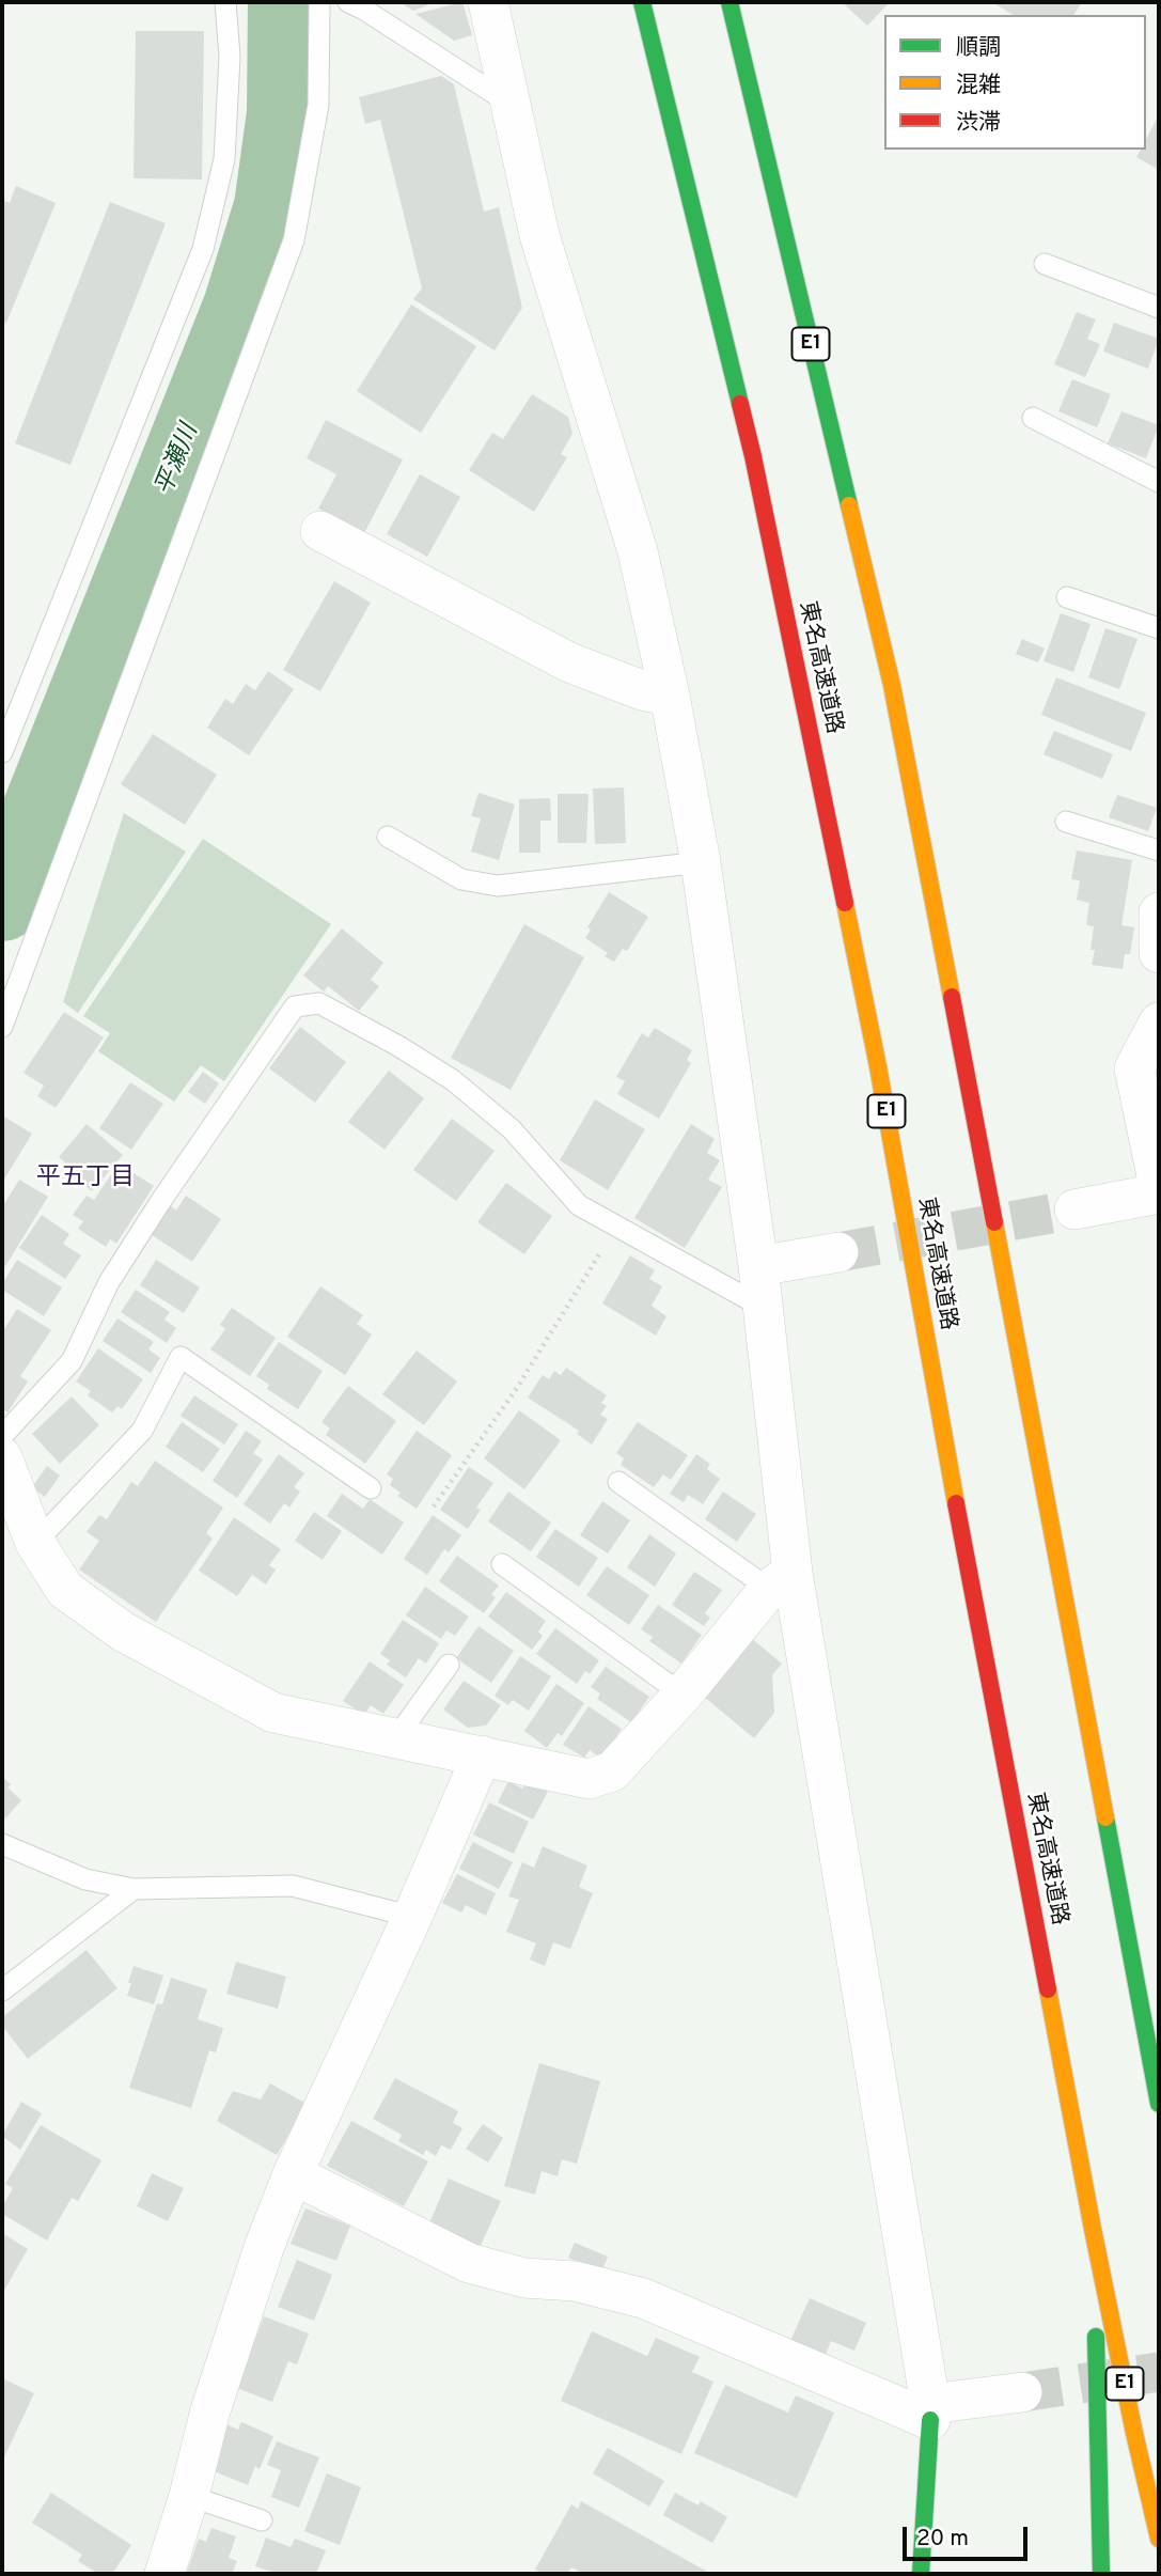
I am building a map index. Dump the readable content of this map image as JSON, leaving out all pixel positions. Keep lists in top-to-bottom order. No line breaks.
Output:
{"streets":{"main road":["E1","東名高速道路"]},"districts":["平五丁目"],"water":["平瀬川"],"legend":["順調","混雑","渋滞"],"scale_bar":"20 m"}
